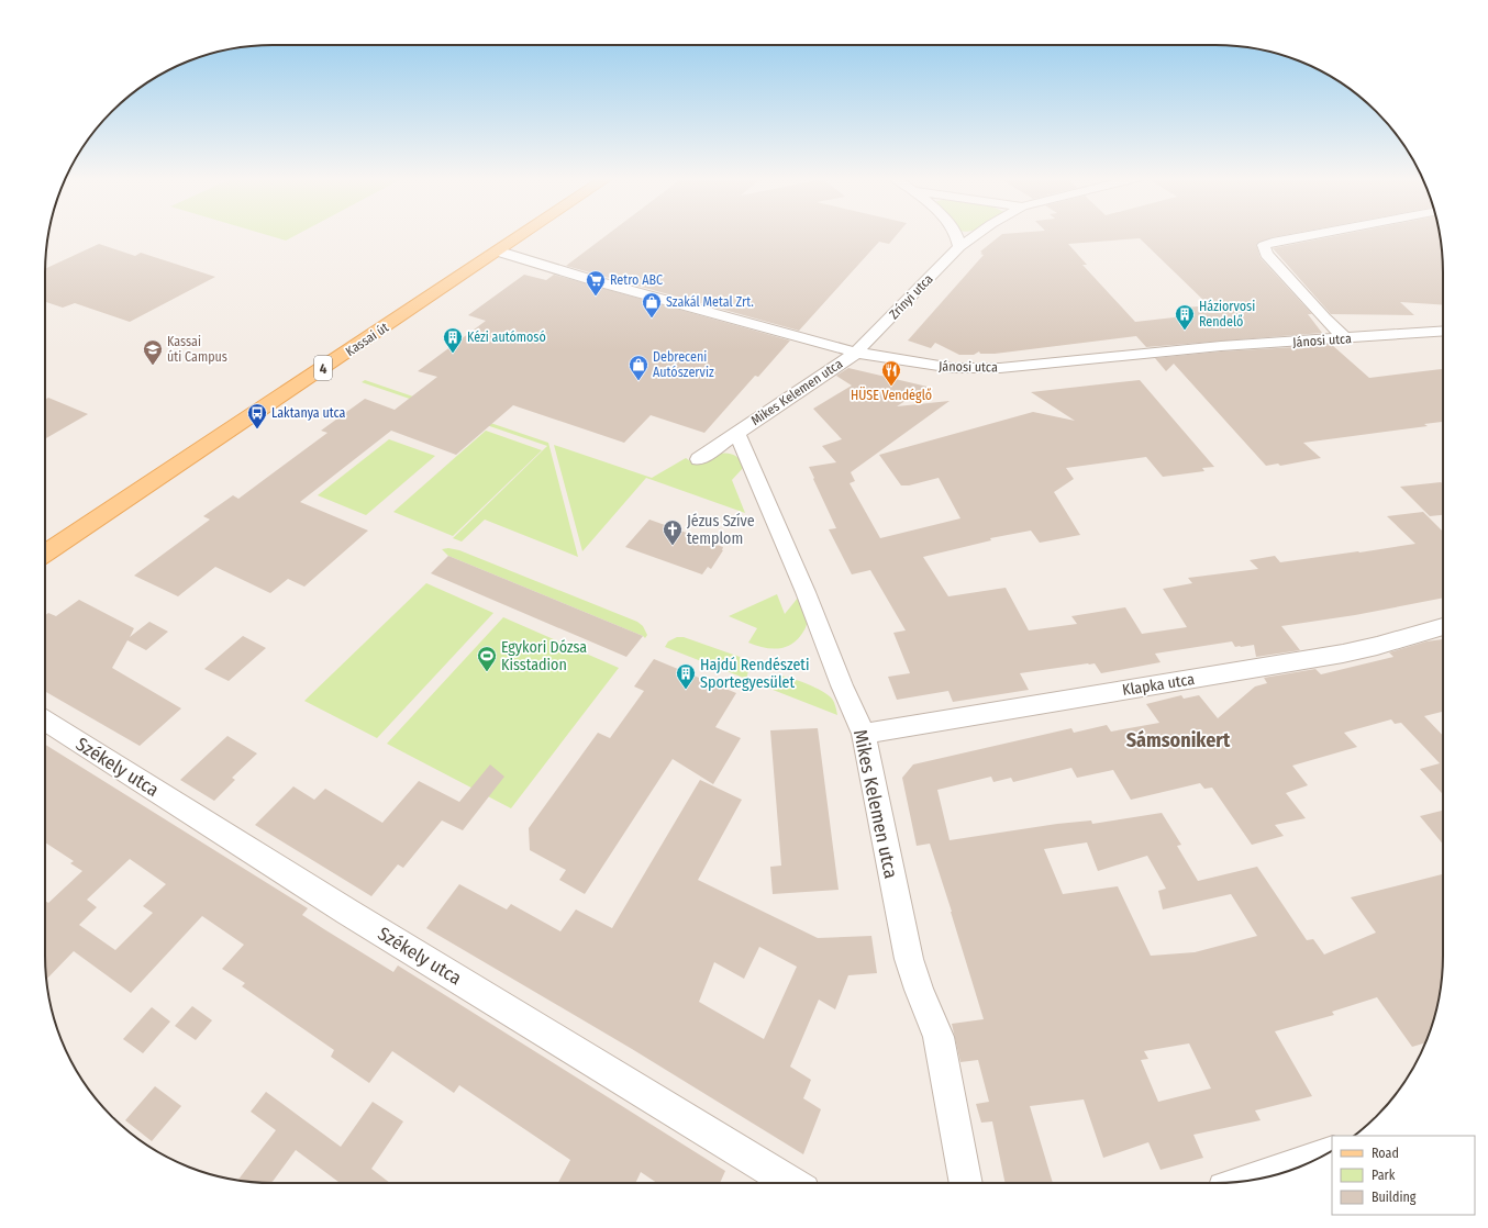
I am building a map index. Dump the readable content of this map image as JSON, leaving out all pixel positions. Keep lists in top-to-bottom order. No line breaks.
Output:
{"streets":{"main road":["Kassai út","4"],"street":["Zrínyi utca","Jánosi utca","Mikes Kelemen utca","Klapka utca","Székely utca"]},"crossings":[["Zrínyi utca","Jánosi utca"],["Zrínyi utca","Mikes Kelemen utca"],["Kassai út","Jánosi utca"],["Jánosi utca","Mikes Kelemen utca"],["Mikes Kelemen utca","Klapka utca"]],"districts":["Sámsonikert"],"places":{"supermarket":["Retro ABC"],"shop":["Szakál Metal Zrt.","Debreceni Autószerviz"],"building":["Háziorvosi Rendelő","Kézi autómosó","Hajdú Rendészeti Sportegyesület"],"school or university":["Kassai úti Campus"],"restaurant":["HÜSE Vendéglő"],"bus stop":["Laktanya utca"],"church":["Jézus Szíve templom"],"sports":["Egykori Dózsa Kisstadion"]},"legend":["Road","Park","Building"]}
